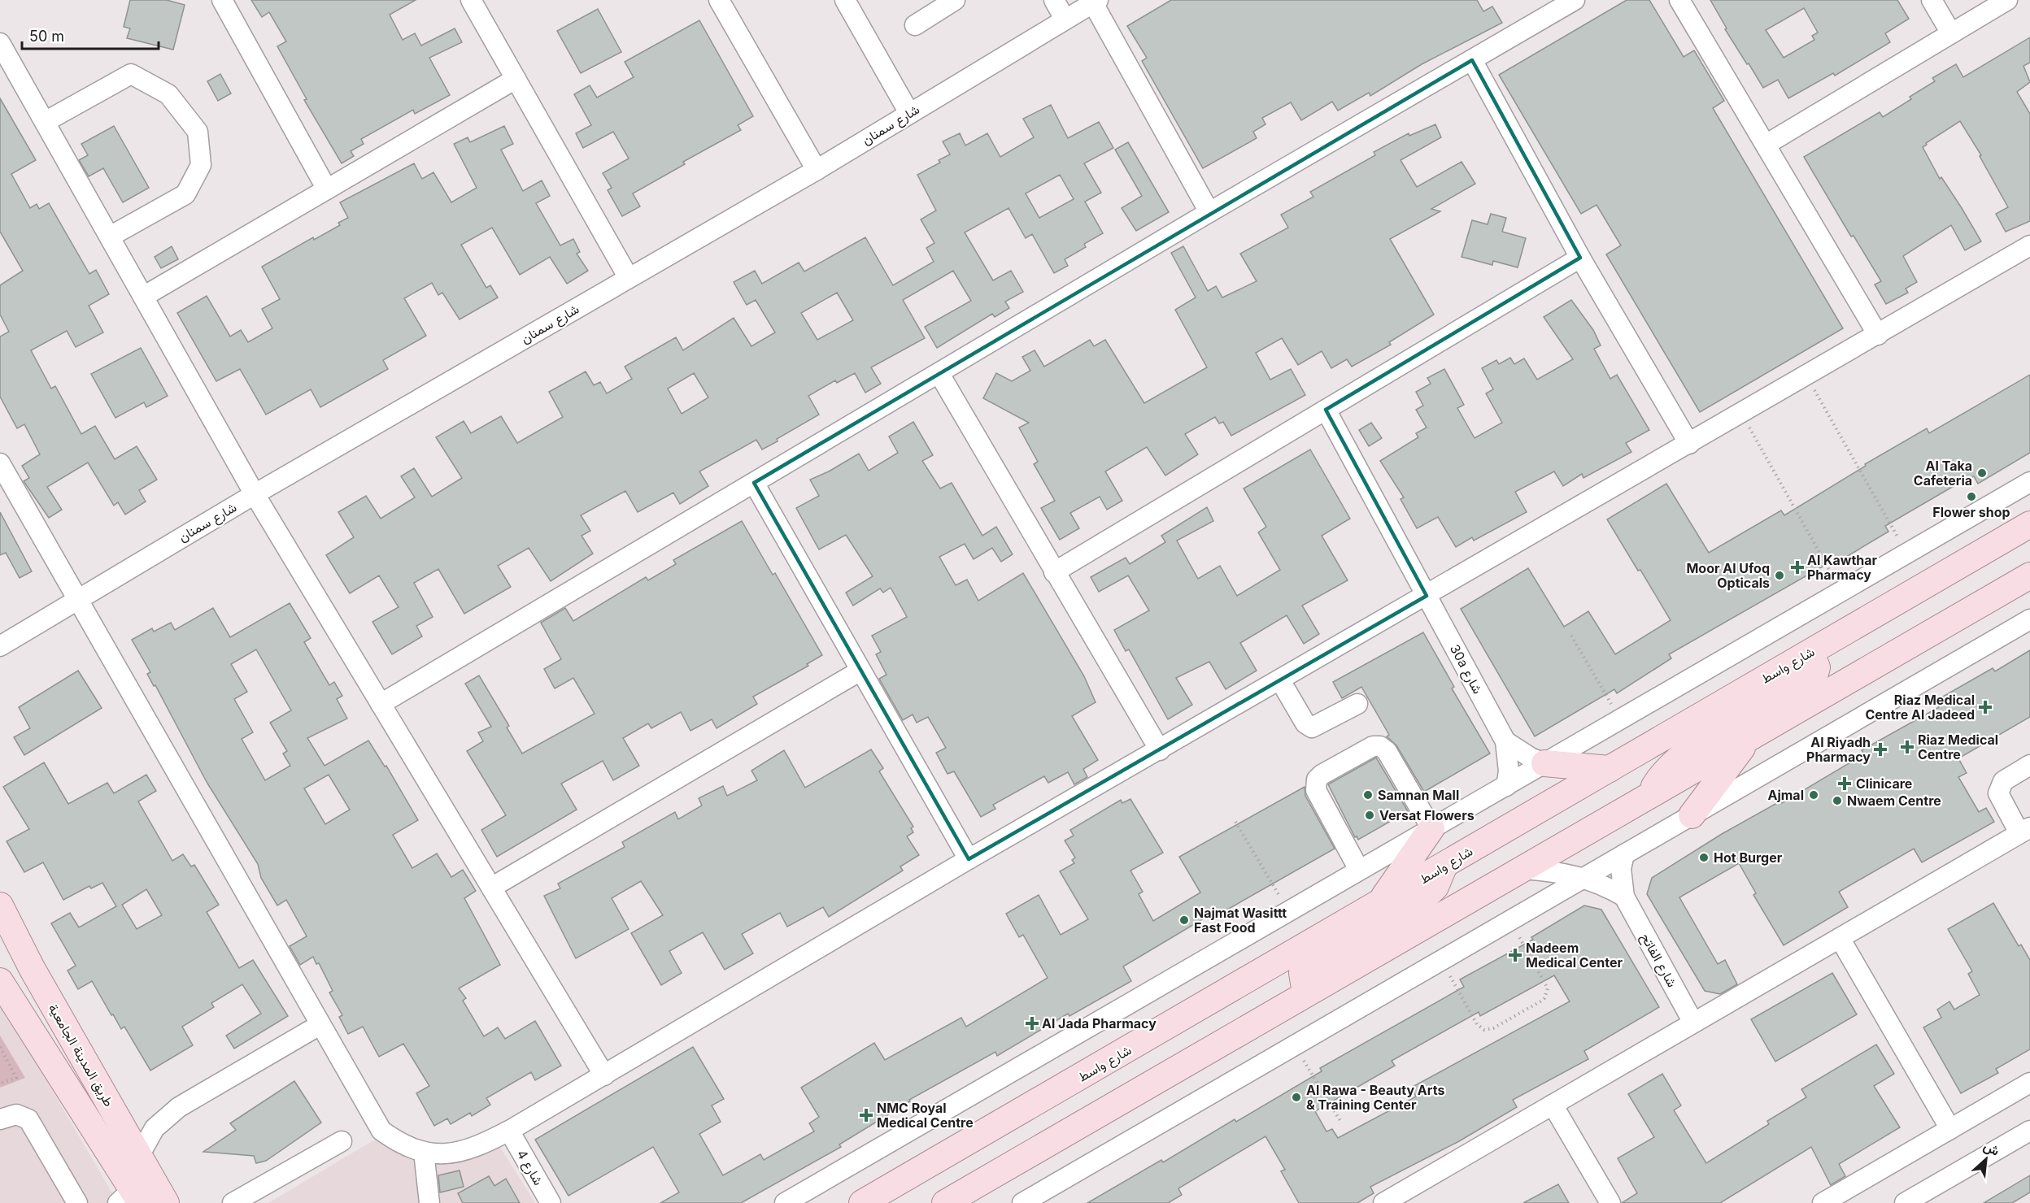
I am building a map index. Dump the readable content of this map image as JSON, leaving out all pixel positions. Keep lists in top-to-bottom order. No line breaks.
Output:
{"streets":{"main road":["شارع واسط","طريق المدينة الجامعية"],"street":["شارع سمنان","30a شارع","شارع الفاتح","شارع 4"]},"places":{"other":["Al Taka Cafeteria","Flower shop","Moor Al Ufoq Opticals","Samnan Mall","Ajmal","Nwaem Centre","Versat Flowers","Hot Burger","Najmat Wasittt Fast Food","Al Rawa - Beauty Arts & Training Center"],"health":["Al Kawthar Pharmacy","Riaz Medical Centre Al Jadeed","Riaz Medical Centre","Al Riyadh Pharmacy","Clinicare","Nadeem Medical Center","Al Jada Pharmacy","NMC Royal Medical Centre"]},"scale_bar":"50 m","north":"top right"}
